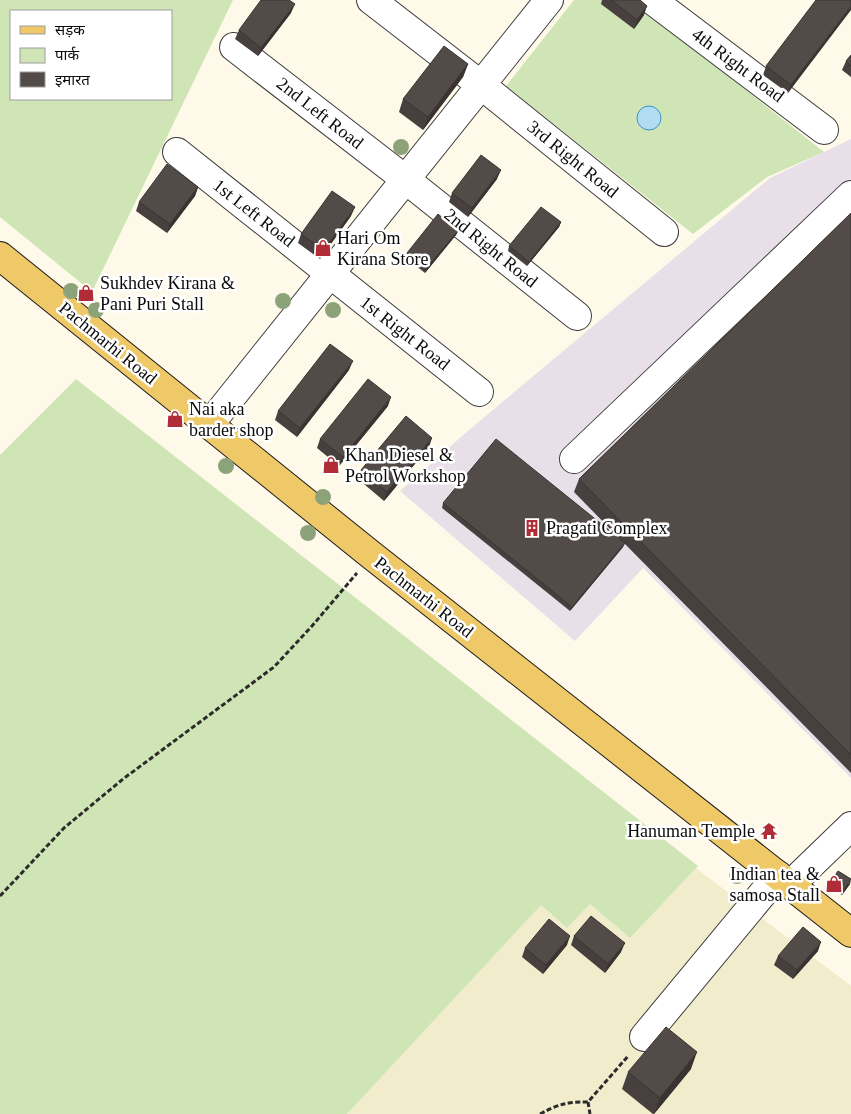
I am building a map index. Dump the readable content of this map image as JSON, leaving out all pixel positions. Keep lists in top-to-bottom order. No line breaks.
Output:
{"streets":{"main road":["Pachmarhi Road"],"street":["4th Right Road","2nd Left Road","3rd Right Road","1st Left Road","2nd Right Road","1st Right Road"]},"crossings":[["2nd Left Road","2nd Right Road"],["1st Left Road","1st Right Road"]],"places":{"shop":["Hari Om Kirana Store","Sukhdev Kirana & Pani Puri Stall","Nai aka barder shop","Khan Diesel & Petrol Workshop","Indian tea & samosa Stall"],"building":["Pragati Complex"],"temple":["Hanuman Temple"]},"legend":["सड़क","पार्क","इमारत"]}
